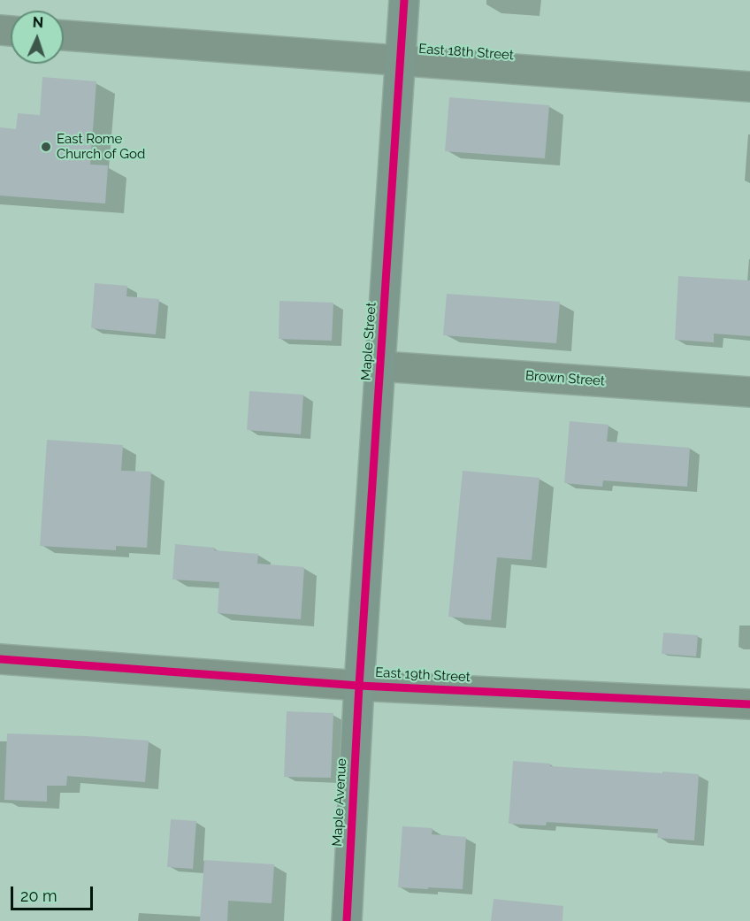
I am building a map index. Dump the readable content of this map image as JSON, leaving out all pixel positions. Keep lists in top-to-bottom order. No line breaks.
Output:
{"streets":{"main road":["Maple Street","Maple Avenue"],"street":["East 18th Street","Brown Street","East 19th Street"]},"crossings":[["East 18th Street","Maple Street"],["Maple Street","Brown Street"],["Maple Street","East 19th Street"],["Maple Street","Maple Avenue"],["East 19th Street","Maple Avenue"]],"places":["East Rome Church of God"],"scale_bar":"20 m","north":"top"}
